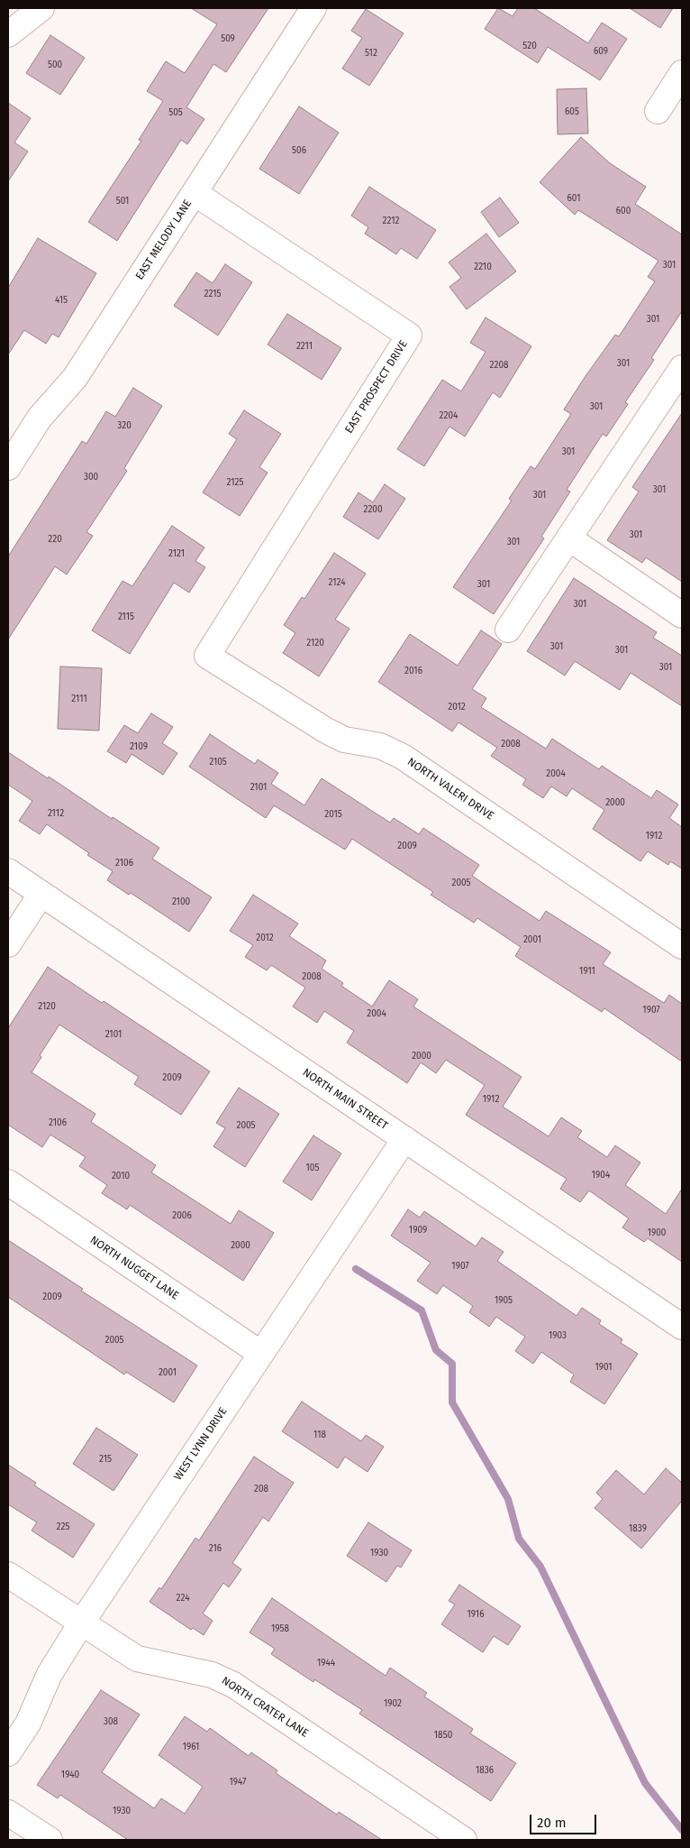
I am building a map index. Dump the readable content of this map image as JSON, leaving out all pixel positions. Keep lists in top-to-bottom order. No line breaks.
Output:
{"streets":{"street":["EAST MELODY LANE","EAST PROSPECT DRIVE","NORTH VALERI DRIVE","NORTH MAIN STREET","NORTH NUGGET LANE","WEST LYNN DRIVE","NORTH CRATER LANE"]},"crossings":[["EAST MELODY LANE","EAST PROSPECT DRIVE"],["EAST PROSPECT DRIVE","NORTH VALERI DRIVE"],["NORTH MAIN STREET","WEST LYNN DRIVE"],["NORTH NUGGET LANE","WEST LYNN DRIVE"],["WEST LYNN DRIVE","NORTH CRATER LANE"]],"house_numbers":["509","520","609","512","500","605","505","506","601","501","600","2212","301","2210","2215","415","301","2211","301","2208","301","2204","320","301","300","2125","301","301","2200","301","220","301","2121","2124","301","301","2115","2120","301","301","301","2016","2111","2012","2008","2109","2105","2004","2101","2000","2112","2015","1912","2009","2106","2005","2100","2012","2001","1911","2008","2120","1907","2004","2101","2000","2009","1912","2106","2005","105","1904","2010","2006","1909","1900","2000","1907","2009","1905","1903","2005","1901","2001","118","215","208","225","1839","216","1930","224","1916","1958","1944","1902","308","1850","1961","1836","1940","1947","1930"],"scale_bar":"20 m"}
